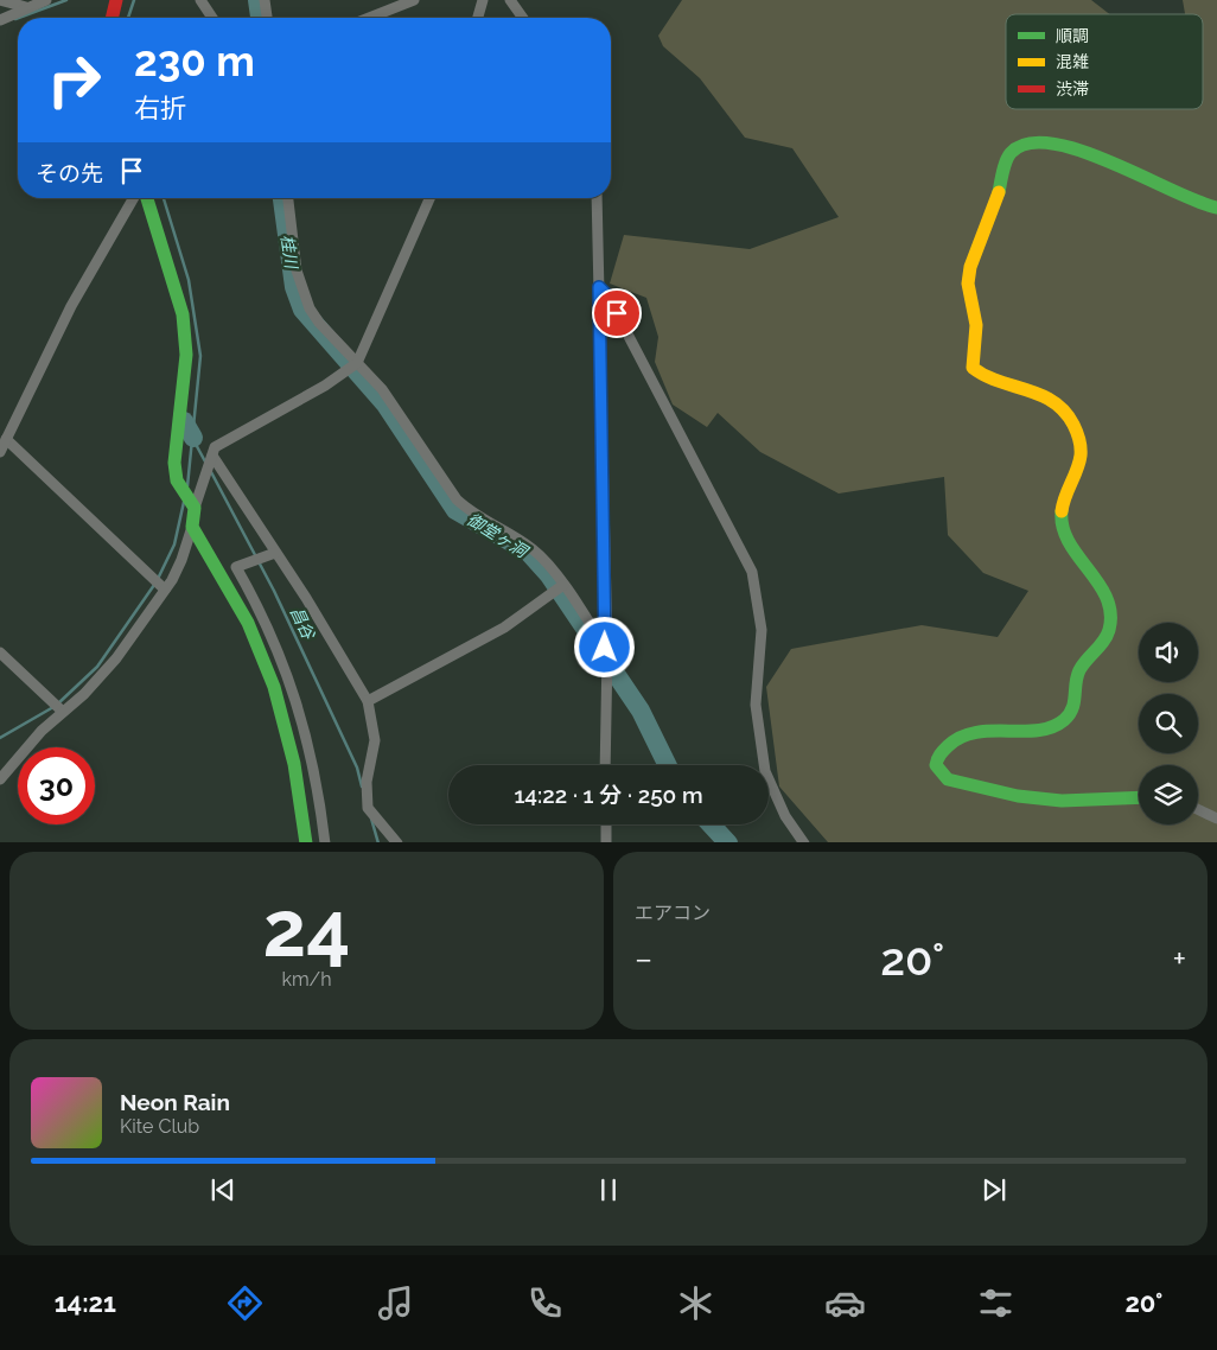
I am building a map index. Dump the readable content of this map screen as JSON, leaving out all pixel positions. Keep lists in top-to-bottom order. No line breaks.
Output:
{"water":["桂川","御堂ヶ洞","昌谷"],"legend":["順調","混雑","渋滞"],"page":{"turn":["230 m","右折"],"then":"その先","limit":"30","trip":"14:22 · 1 分 · 250 m","tile":[["24","km/h"],"エアコン"],"heat":["−","20°","+"],"song":["Neon Rain","Kite Club"],"tabs":["14:21","20°"]}}
